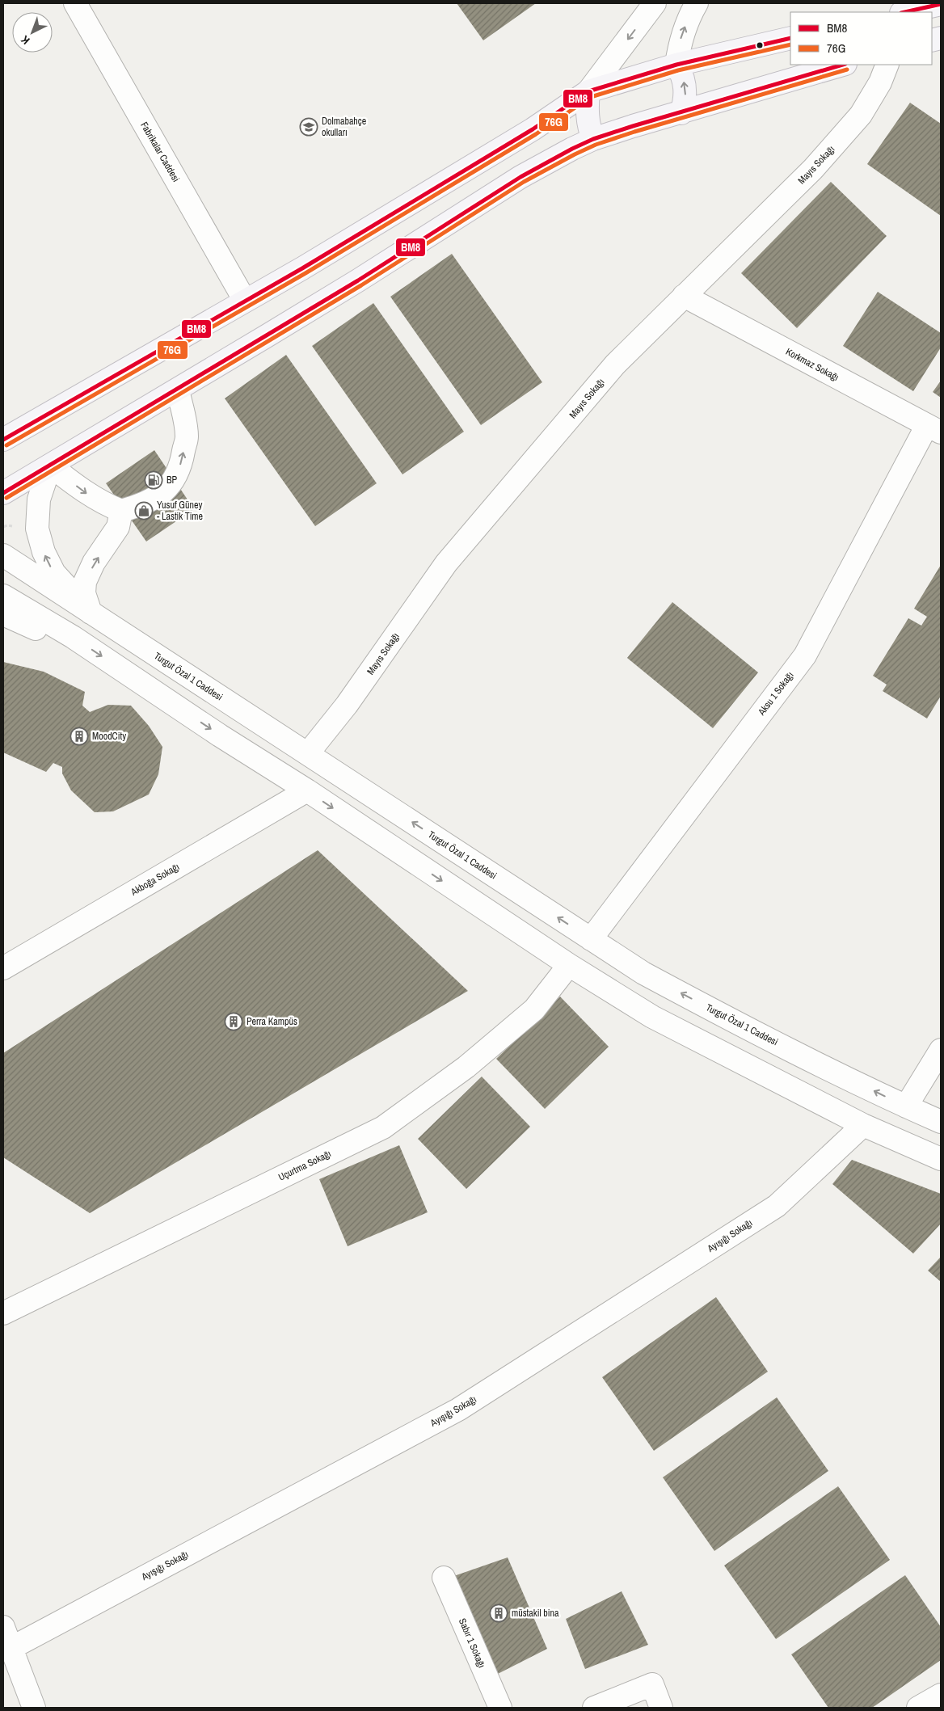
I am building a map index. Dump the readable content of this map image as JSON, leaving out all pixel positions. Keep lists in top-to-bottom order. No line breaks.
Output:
{"streets":{"street":["Fabrikalar Caddesi","Mayıs Sokağı","Korkmaz Sokağı","Turgut Özal 1 Caddesi","Aksu 1 Sokağı","Akboğa Sokağı","Uçurtma Sokağı","Ayışığı Sokağı","Sabır 1 Sokağı"]},"crossings":[["Mayıs Sokağı","Korkmaz Sokağı"],["Mayıs Sokağı","Turgut Özal 1 Caddesi"],["Korkmaz Sokağı","Aksu 1 Sokağı"],["Turgut Özal 1 Caddesi","Aksu 1 Sokağı"]],"places":{"school or university":["Dolmabahçe okulları"],"fuel station":["BP"],"shop":["Yusuf Güney - Lastik Time"],"building":["MoodCity","Perra Kampüs","müstakil bina"]},"lines":["transit line BM8","transit line 76G"],"legend":["BM8","76G"],"north":"bottom left"}
